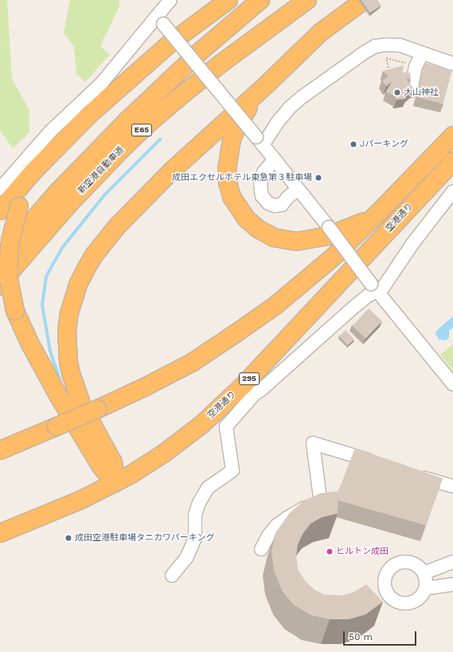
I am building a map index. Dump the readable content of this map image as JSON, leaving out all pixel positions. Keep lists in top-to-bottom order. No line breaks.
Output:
{"streets":{"highway":["E65","新空港自動車道","空港通り","295"]},"places":["大山神社","Jパーキング","成田エクセルホテル東急第３駐車場","成田空港駐車場タニカワパーキング","ヒルトン成田"],"scale_bar":"50 m"}
